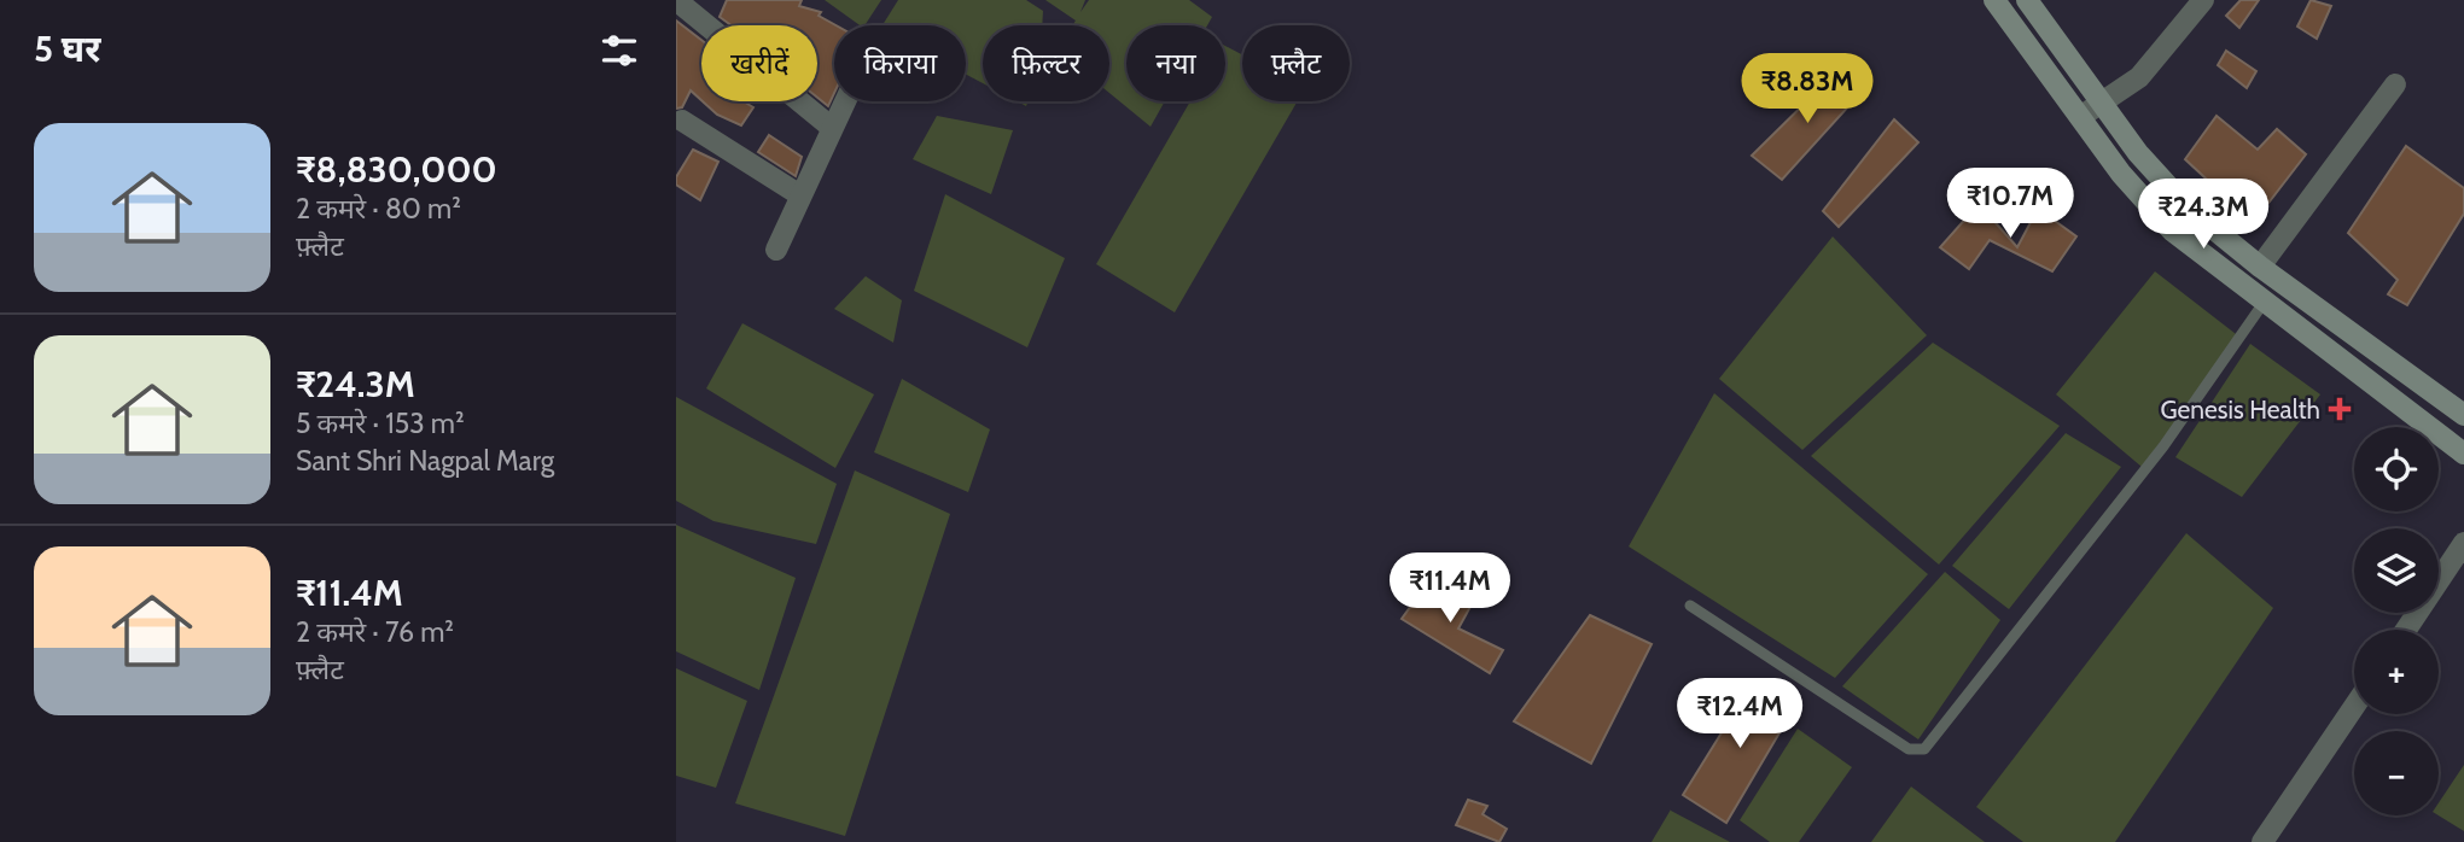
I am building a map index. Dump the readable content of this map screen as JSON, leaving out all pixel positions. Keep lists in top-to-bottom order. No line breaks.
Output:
{"places":{"health":["Genesis Health"]},"page":{"heading":"5 घर","chip":["खरीदें","किराया","फ़िल्टर","नया","फ़्लैट"],"price":["₹8.83M","₹10.7M","₹24.3M","₹11.4M","₹12.4M"],"list":[{"name":"₹8,830,000","note":"2 कमरे · 80 m² · फ़्लैट"},{"name":"₹24.3M","note":"5 कमरे · 153 m² · Sant Shri Nagpal Marg"},{"name":"₹11.4M","note":"2 कमरे · 76 m² · फ़्लैट"}],"map_buttons":["+","−"]}}
